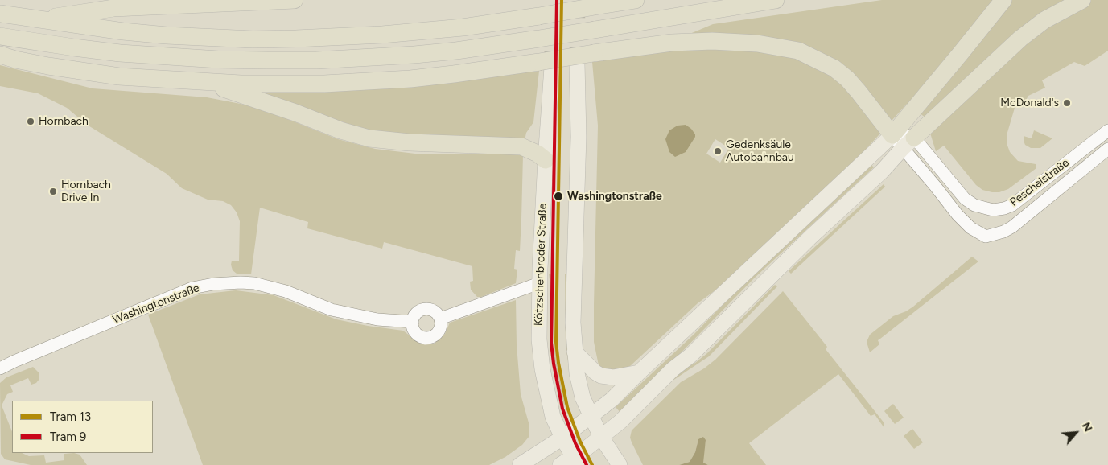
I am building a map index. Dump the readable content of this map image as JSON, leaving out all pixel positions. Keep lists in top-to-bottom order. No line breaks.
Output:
{"streets":{"main road":["Kötzschenbroder Straße"],"street":["Peschelstraße","Washingtonstraße"]},"places":["McDonald's","Hornbach","Gedenksäule Autobahnbau","Hornbach Drive In","Washingtonstraße"],"lines":["tram line 13","tram line 9"],"legend":["Tram 13","Tram 9"],"north":"top right"}
